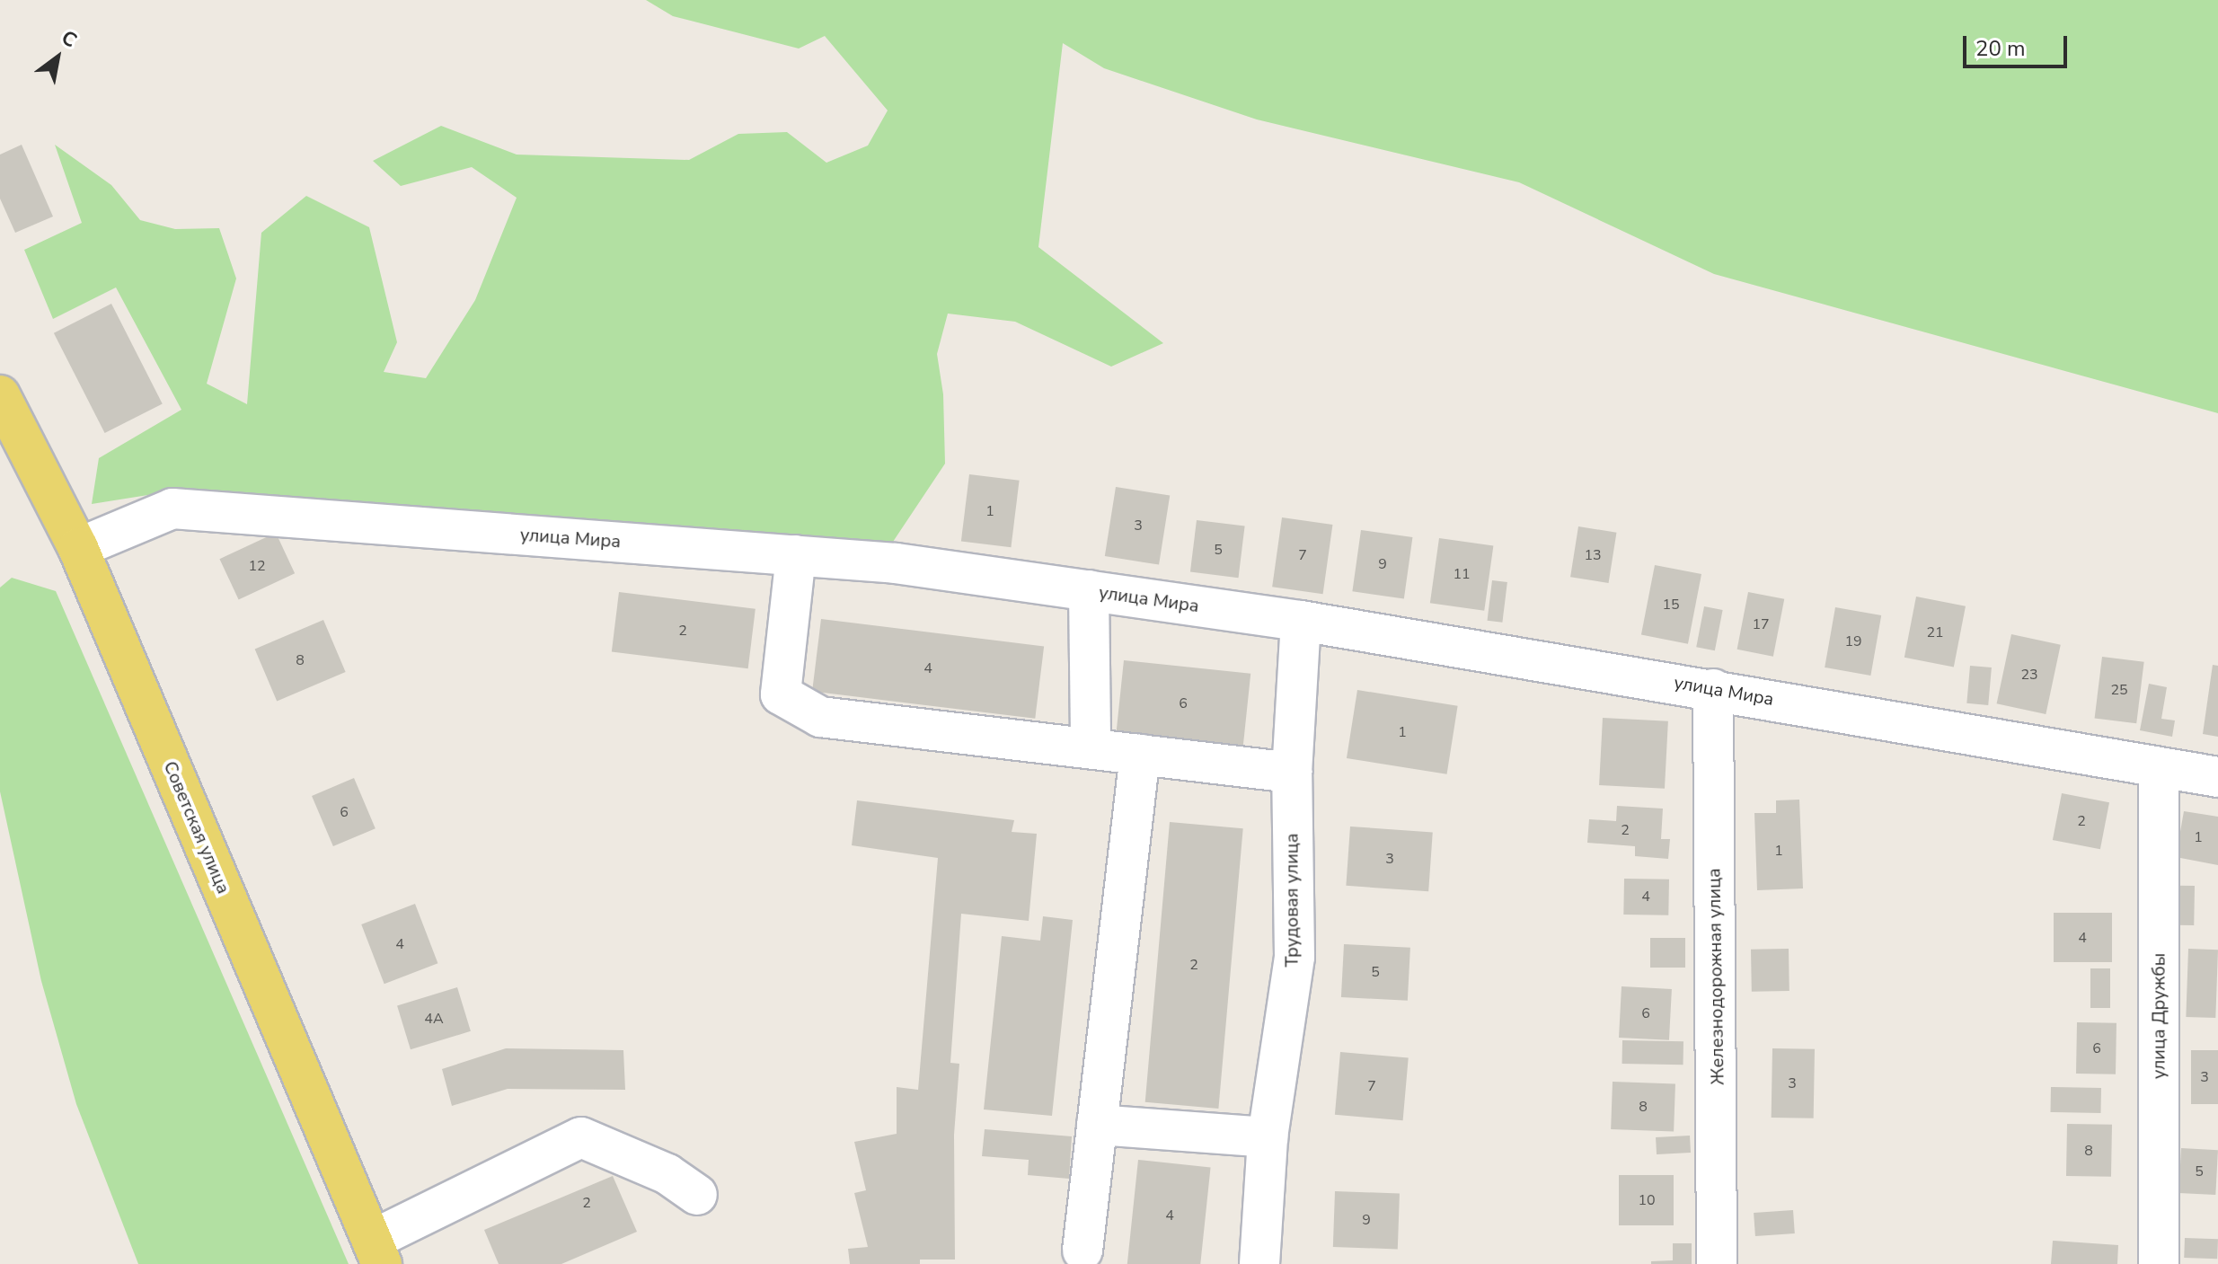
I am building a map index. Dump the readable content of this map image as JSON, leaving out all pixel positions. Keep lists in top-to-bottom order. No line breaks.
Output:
{"streets":{"main road":["Советская улица"],"street":["улица Мира","Трудовая улица","Железнодорожная улица","улица Дружбы"]},"crossings":[["улица Мира","Советская улица"],["улица Мира","Трудовая улица"],["улица Мира","Железнодорожная улица"],["улица Мира","улица Дружбы"]],"house_numbers":["1","3","5","7","13","9","12","11","15","17","2","21","19","8","4","23","25","6","1","6","2","2","1","1","3","4","4","4","2","5","6","4А","6","3","3","7","8","8","5","10","2","4","9"],"scale_bar":"20 m","north":"top right"}
